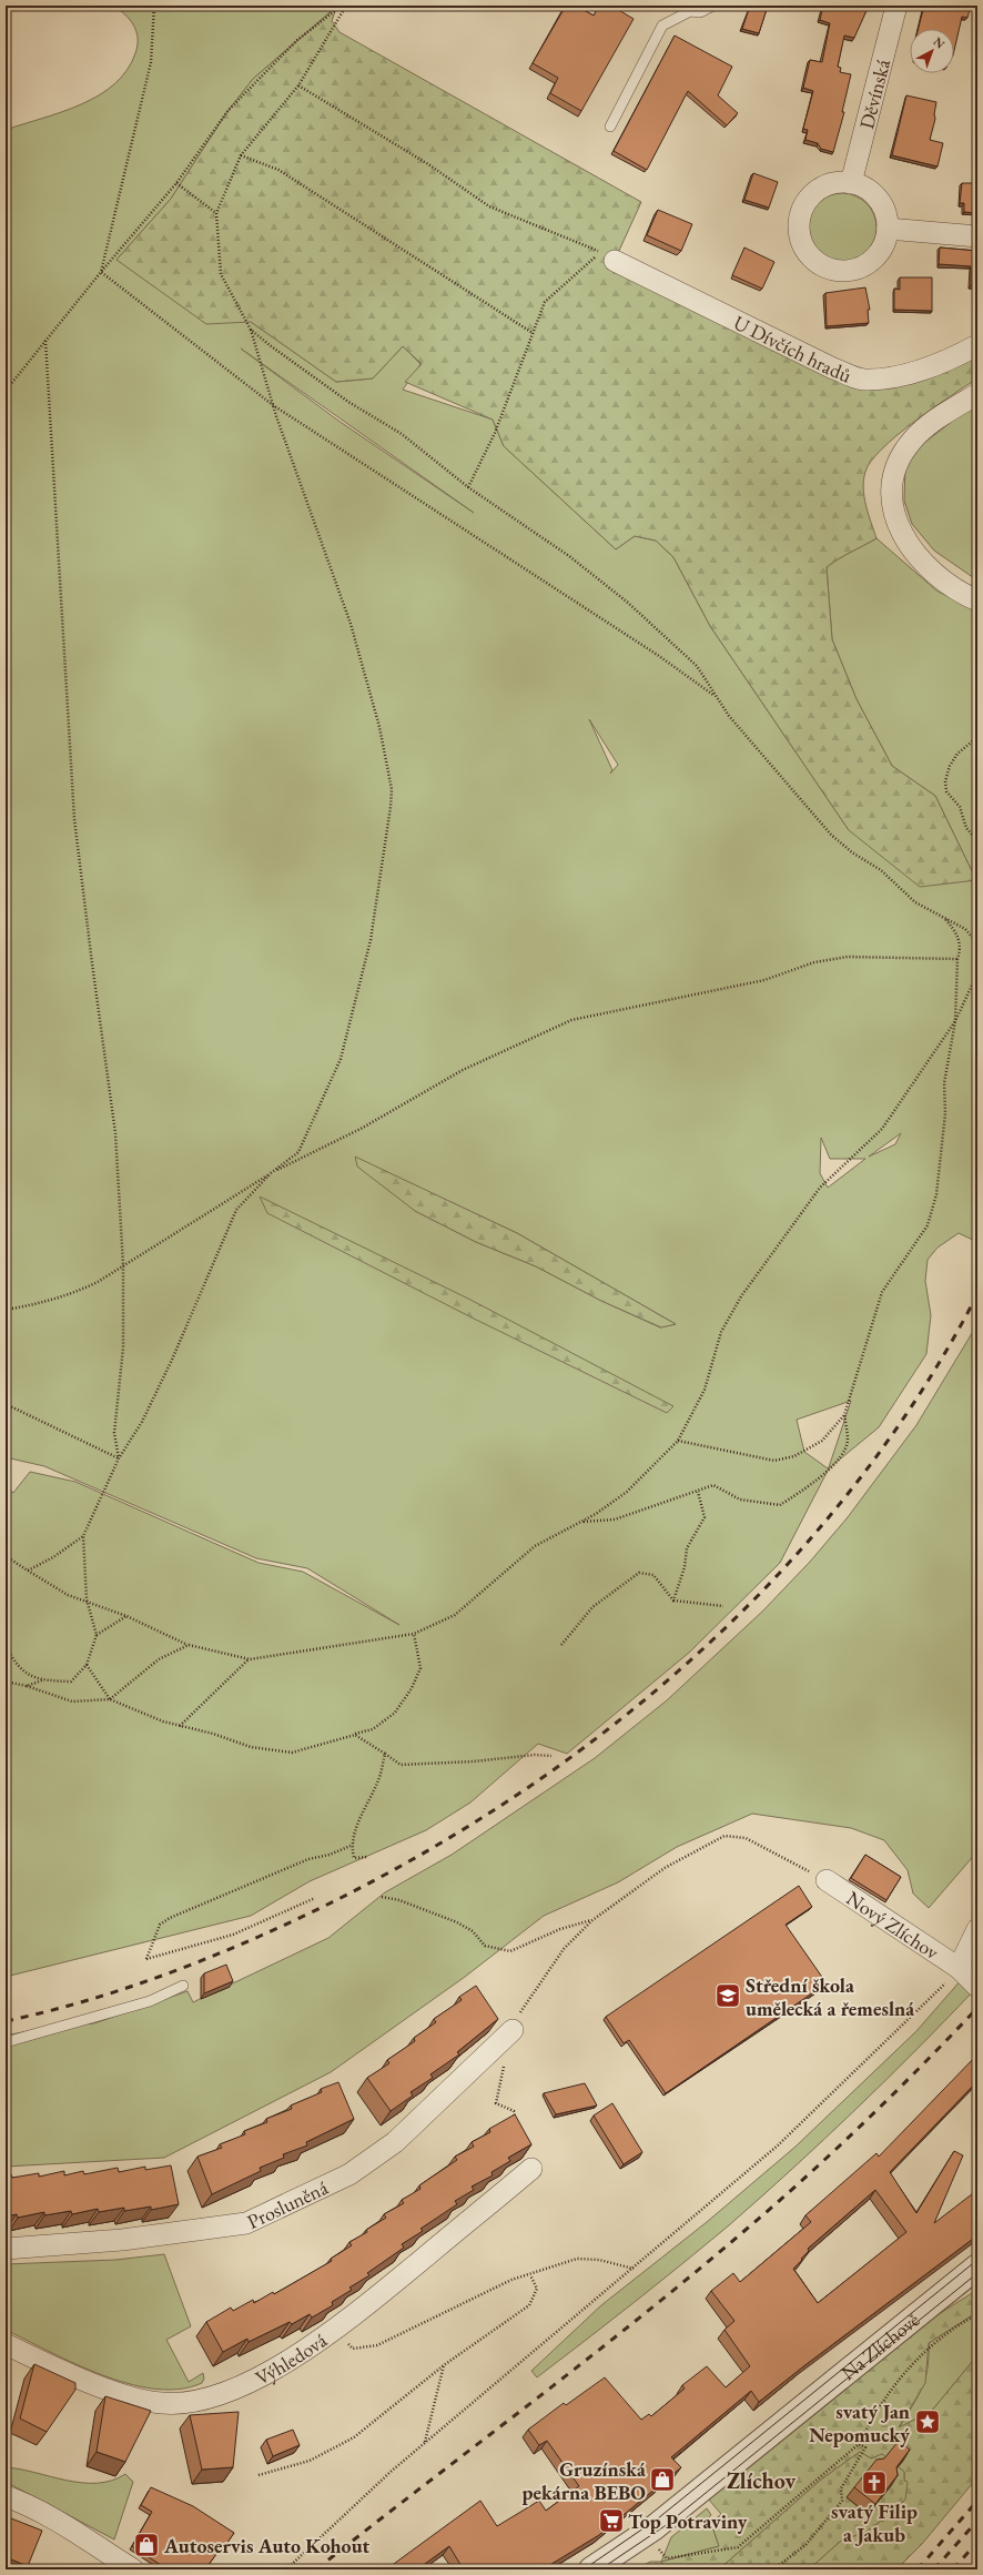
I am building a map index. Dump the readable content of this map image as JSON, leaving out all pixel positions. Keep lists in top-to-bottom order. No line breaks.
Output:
{"streets":{"street":["Děvínská","U Dívčích hradů","Nový Zlíchov","Prosluněná","Na Zlíchově","Výhledová"]},"districts":["Zlíchov"],"places":{"school or university":["Střední škola umělecká a řemeslná"],"place":["svatý Jan Nepomucký"],"shop":["Gruzínská pekárna BEBO","Autoservis Auto Kohout"],"church":["svatý Filip a Jakub"],"supermarket":["Top Potraviny"]},"north":"top right"}
